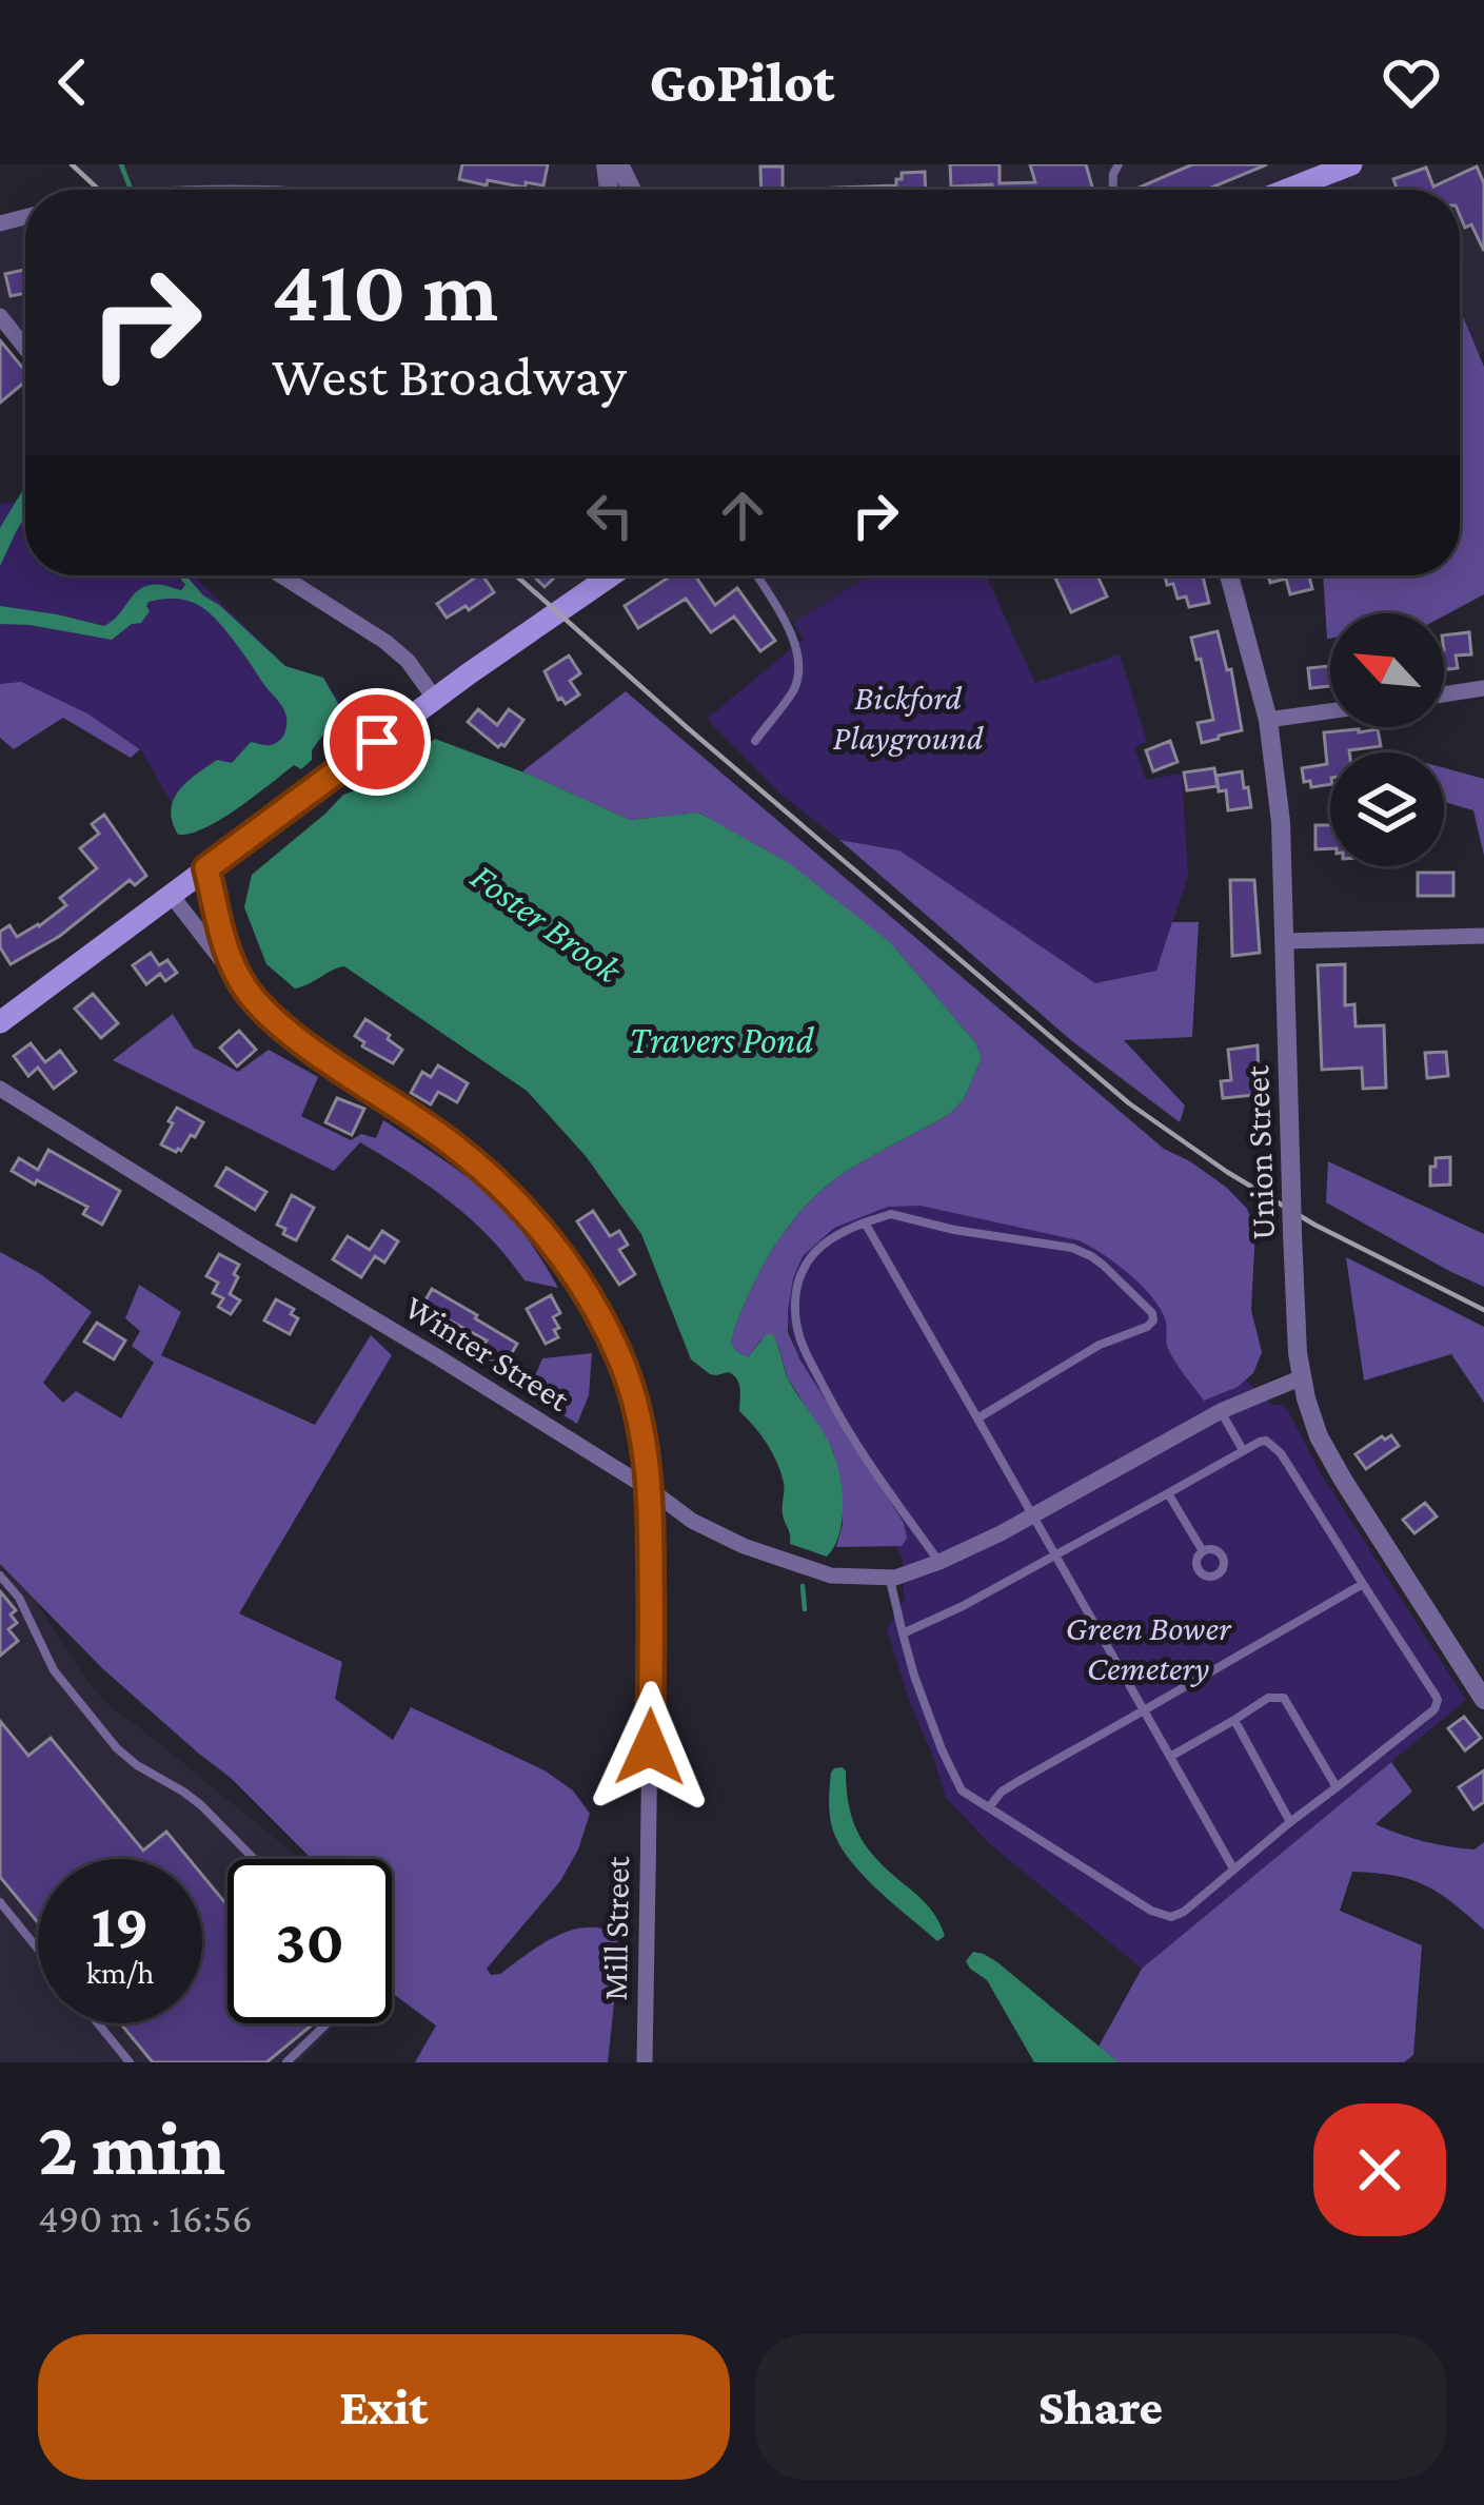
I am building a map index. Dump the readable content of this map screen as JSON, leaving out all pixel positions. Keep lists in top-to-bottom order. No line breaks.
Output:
{"streets":{"street":["Union Street","Winter Street","Mill Street"]},"crossings":[["Union Street","Winter Street"],["Winter Street","Mill Street"]],"water":["Foster Brook","Travers Pond"],"parks":["Bickford Playground","Green Bower Cemetery"],"north":"top left","page":{"header":"GoPilot","turn":["410 m","West Broadway"],"speed":"19 km/h","limit":"30","heading":["2 min","490 m · 16:56"],"buttons":["Exit","Share"]}}
